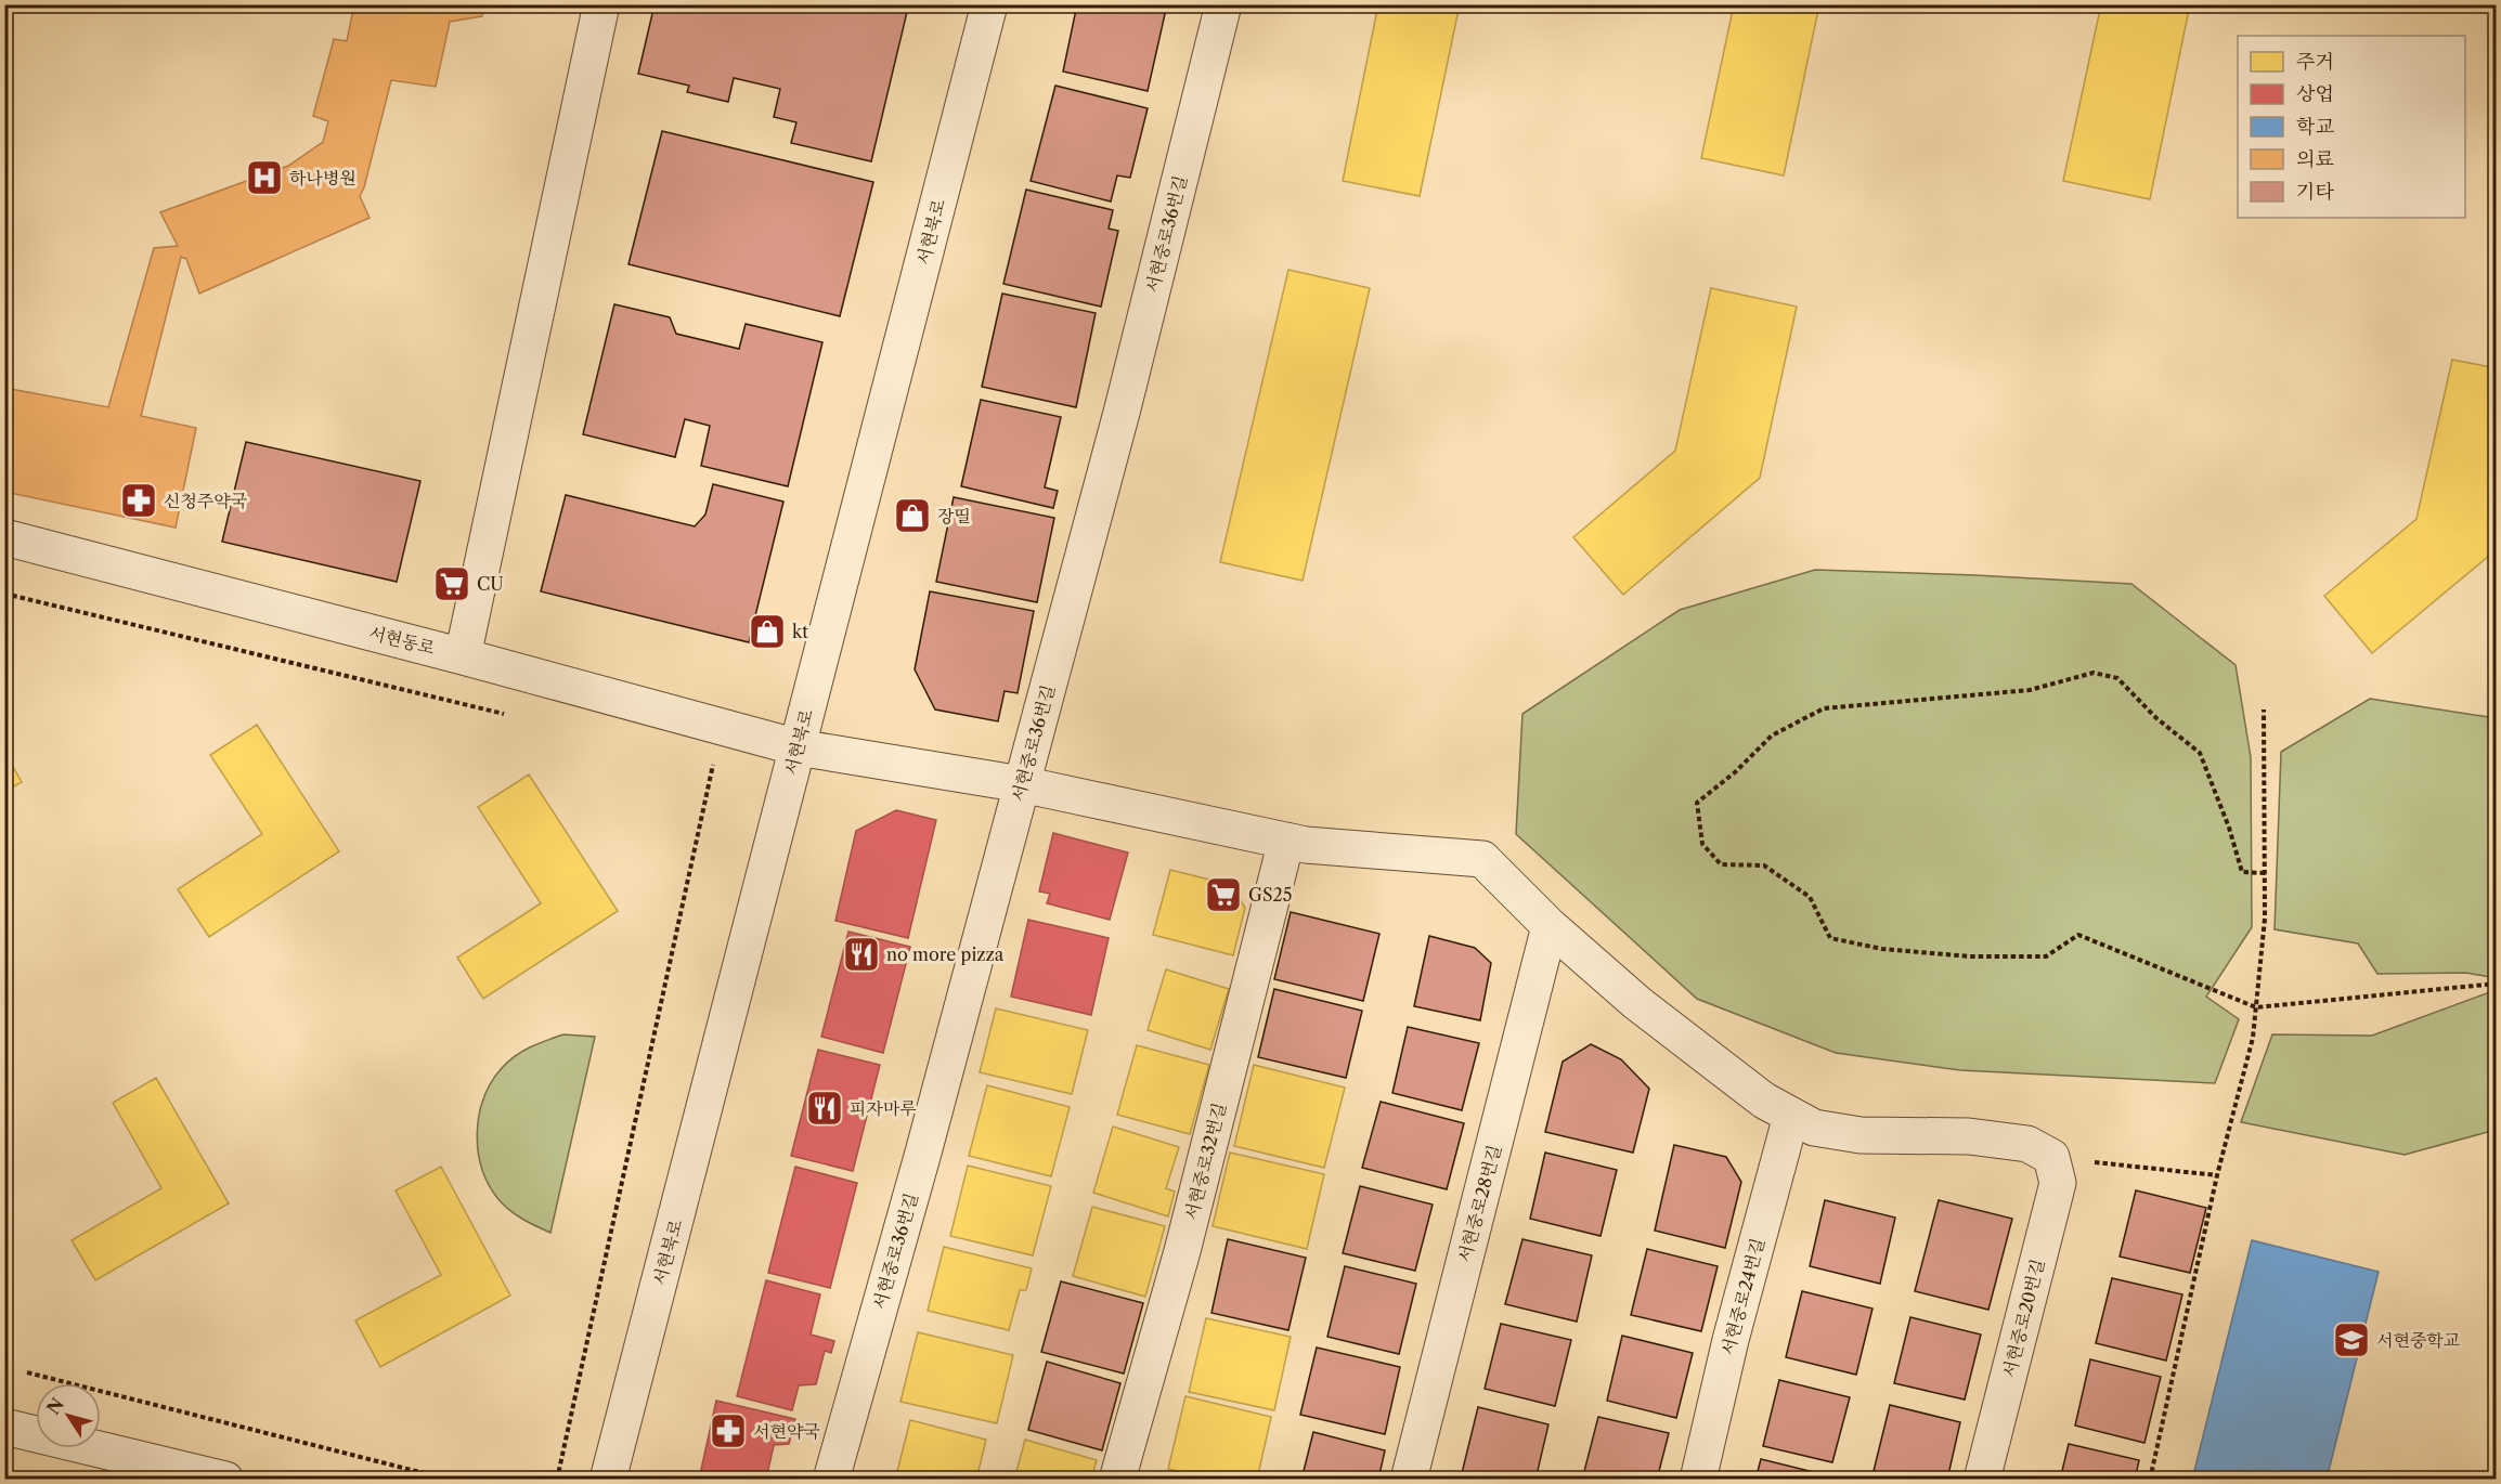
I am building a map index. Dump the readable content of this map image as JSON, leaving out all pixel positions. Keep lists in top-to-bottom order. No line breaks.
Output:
{"streets":{"street":["서현북로","서현중로36번길","서현동로","서현중로32번길","서현중로28번길","서현중로24번길","서현중로20번길"]},"crossings":[["서현북로","서현동로"],["서현중로36번길","서현동로"],["서현동로","서현중로32번길"],["서현동로","서현중로28번길"],["서현동로","서현중로24번길"],["서현동로","서현중로20번길"]],"places":{"hospital":["하나병원"],"pharmacy":["신청주약국","서현약국"],"shop":["장띨","kt"],"supermarket":["CU","GS25"],"restaurant":["no more pizza","피자마루"],"school or university":["서현중학교"]},"legend":["주거","상업","학교","의료","기타"],"north":"top left"}
